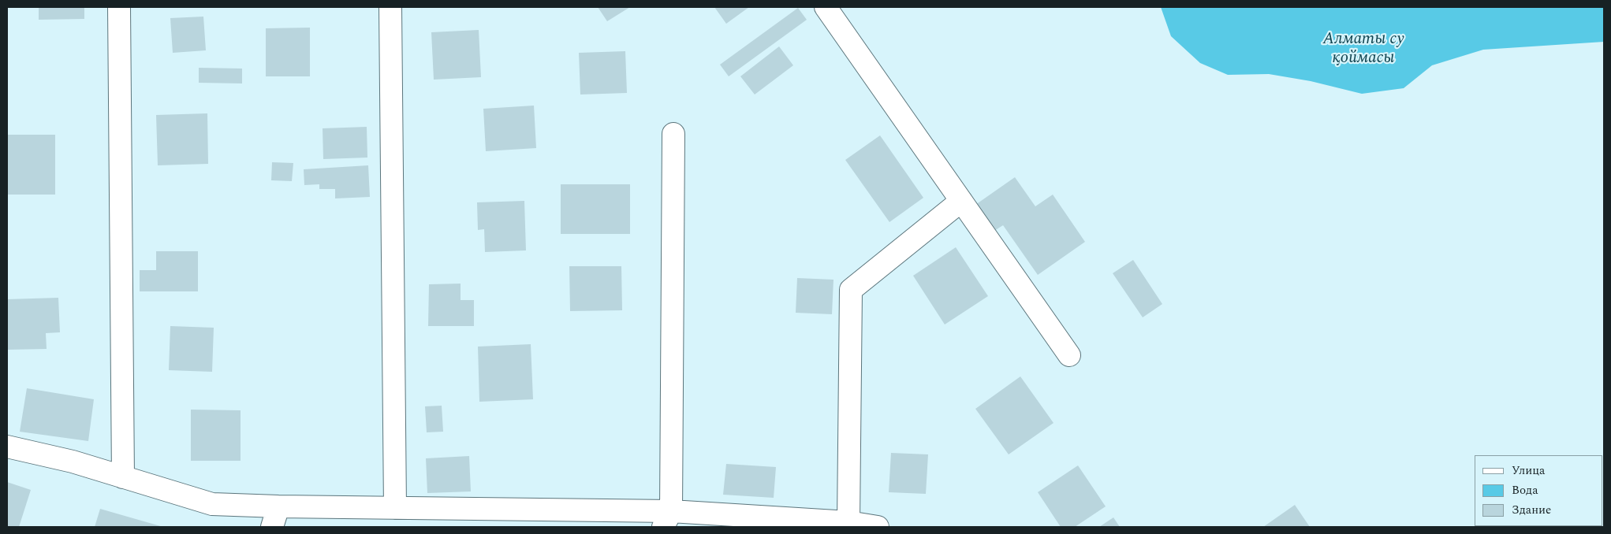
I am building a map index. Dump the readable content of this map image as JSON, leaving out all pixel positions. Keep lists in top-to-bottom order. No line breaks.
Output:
{"water":["Алматы су қоймасы"],"legend":["Улица","Вода","Здание"]}
